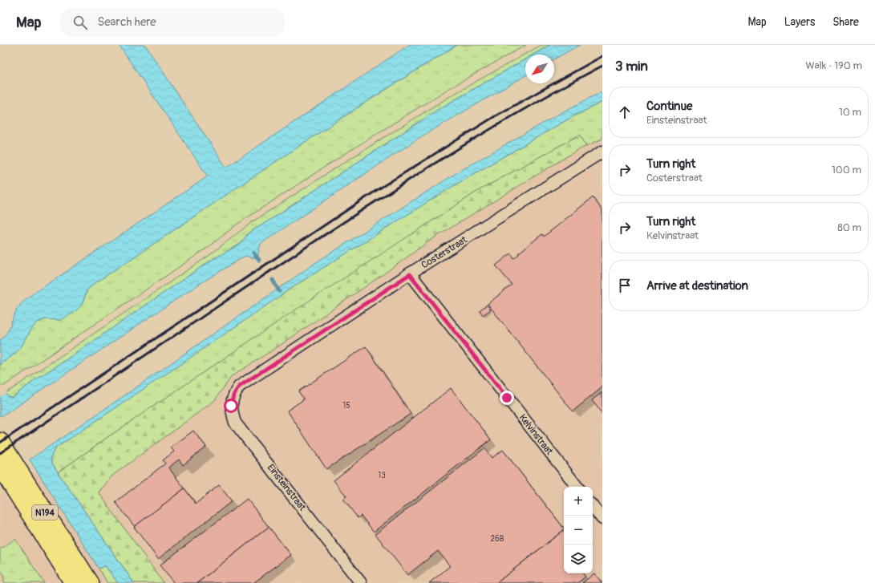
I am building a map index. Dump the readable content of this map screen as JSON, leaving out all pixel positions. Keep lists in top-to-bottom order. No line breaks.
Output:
{"streets":{"main road":["N194"],"street":["Costerstraat","Kelvinstraat","Einsteinstraat"]},"crossings":[["Costerstraat","Kelvinstraat"],["Costerstraat","Einsteinstraat"]],"house_numbers":["15","13","26B"],"north":"bottom left","page":{"header":"Map","search":"Search here","nav":["Map","Layers","Share"],"heading":["3 min","Walk · 190 m"],"list":[["Continue","Einsteinstraat","10 m"],["Turn right","Costerstraat","100 m"],["Turn right","Kelvinstraat","80 m"],"Arrive at destination"],"map_buttons":["+","−"]}}
